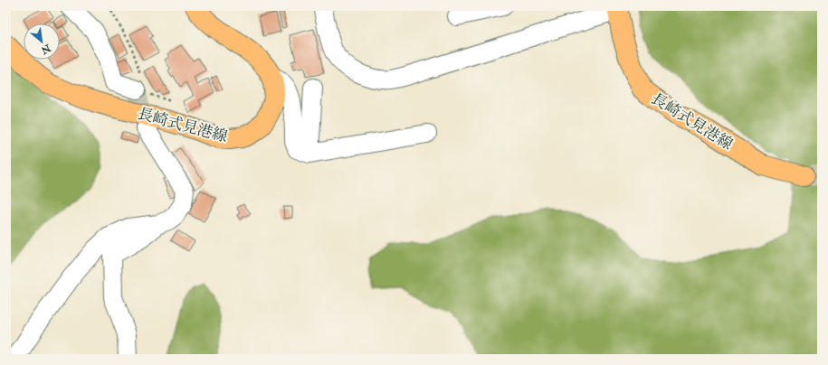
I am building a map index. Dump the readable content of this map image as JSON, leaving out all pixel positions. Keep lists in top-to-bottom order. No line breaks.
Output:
{"streets":{"main road":["長崎式見港線"]},"north":"bottom right"}
